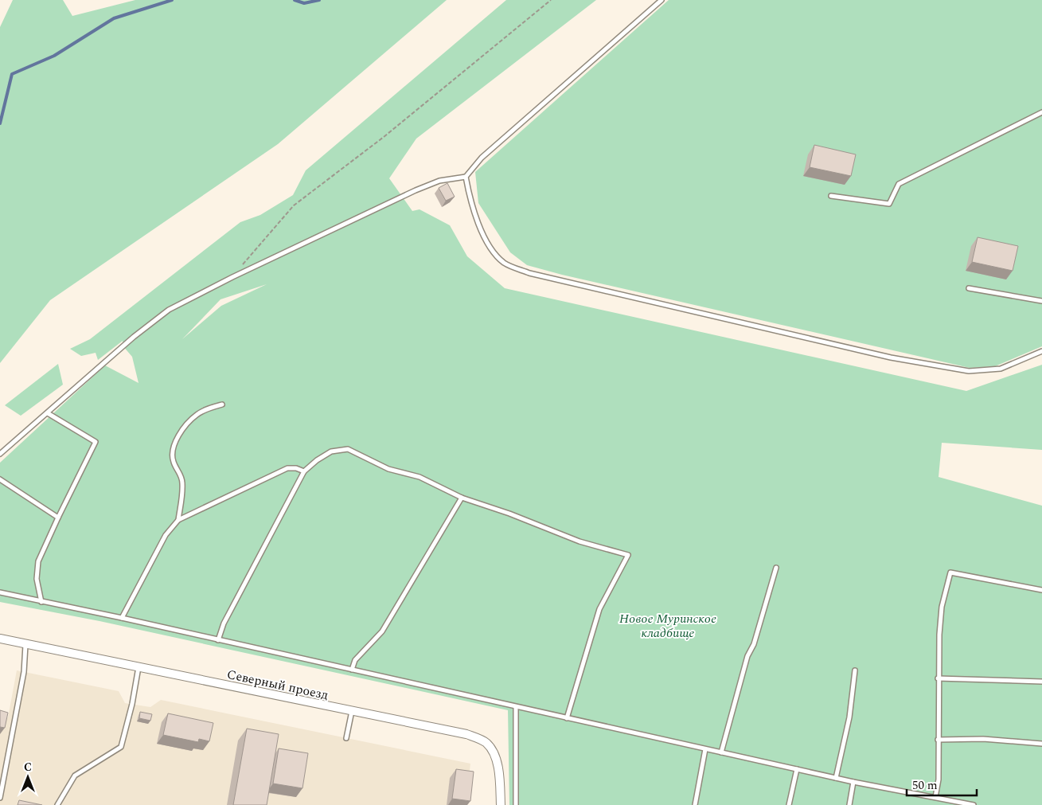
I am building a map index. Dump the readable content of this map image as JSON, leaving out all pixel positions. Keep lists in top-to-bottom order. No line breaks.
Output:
{"streets":{"street":["Северный проезд"]},"parks":["Новое Муринское кладбище"],"scale_bar":"50 m","north":"top"}
